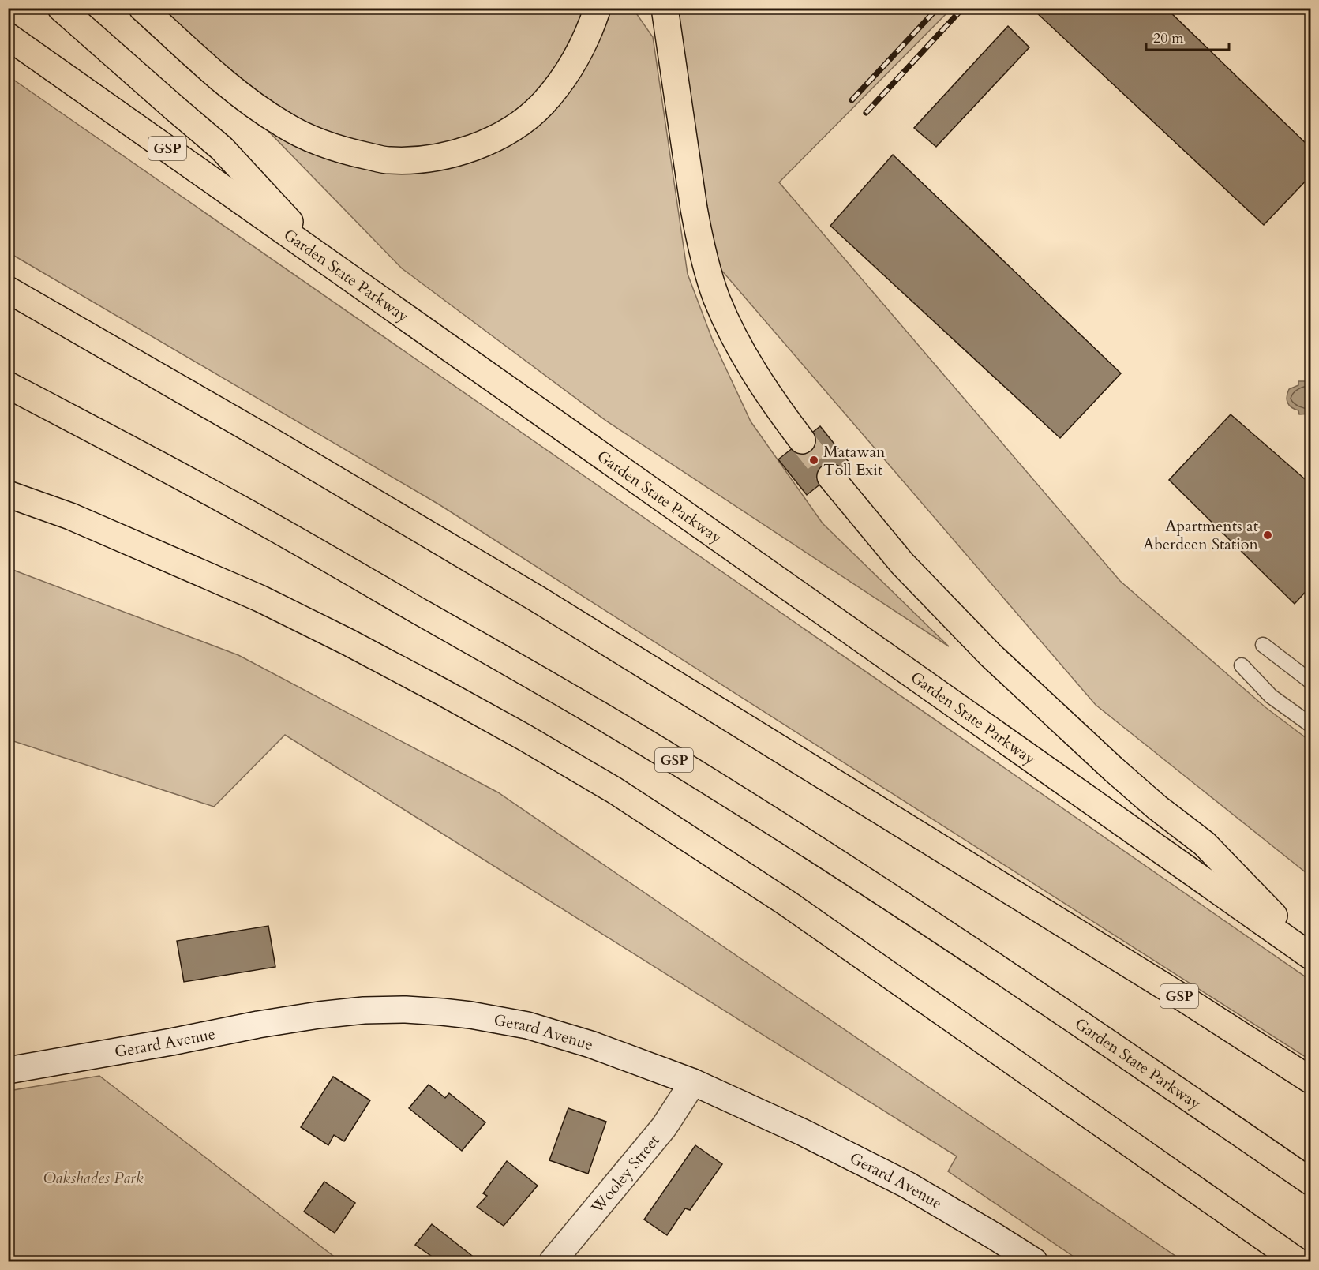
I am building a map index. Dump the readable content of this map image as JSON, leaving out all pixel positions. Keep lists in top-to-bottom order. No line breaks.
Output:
{"streets":{"highway":["GSP","Garden State Parkway"],"street":["Gerard Avenue","Wooley Street"]},"crossings":[["Gerard Avenue","Wooley Street"]],"parks":["Oakshades Park"],"places":["Matawan Toll Exit","Apartments at Aberdeen Station"],"scale_bar":"20 m"}
